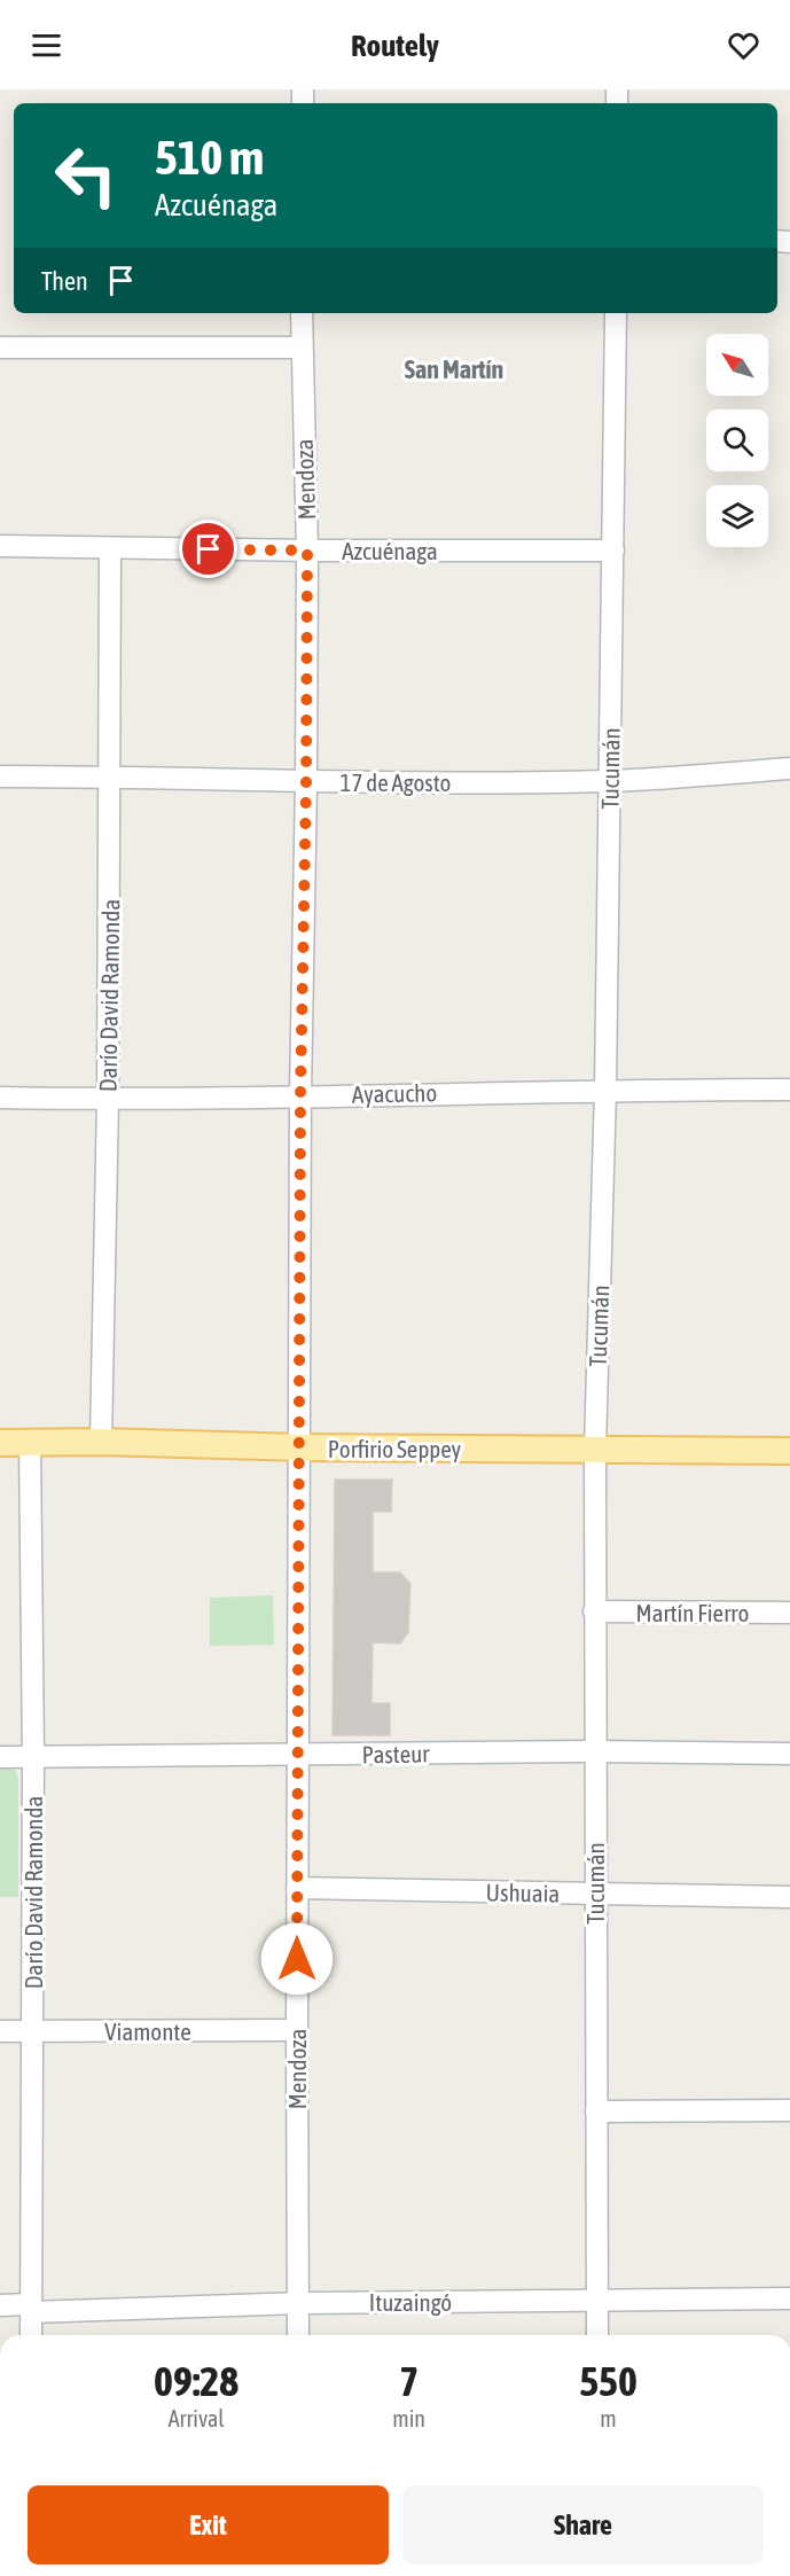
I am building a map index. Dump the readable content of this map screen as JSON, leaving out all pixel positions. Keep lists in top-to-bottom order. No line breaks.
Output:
{"streets":{"main road":["Porfirio Seppey"],"street":["Mendoza","Azcuénaga","Tucumán","17 de Agosto","Darío David Ramonda","Ayacucho","Martín Fierro","Pasteur","Ushuaia","Viamonte","Ituzaingó"]},"crossings":[["Mendoza","Azcuénaga"],["Mendoza","17 de Agosto"],["Mendoza","Ayacucho"],["Mendoza","Porfirio Seppey"],["Mendoza","Pasteur"],["Mendoza","Ushuaia"],["Mendoza","Viamonte"],["Mendoza","Ituzaingó"],["Azcuénaga","Tucumán"],["Azcuénaga","Darío David Ramonda"],["Tucumán","17 de Agosto"],["Tucumán","Ayacucho"],["Tucumán","Porfirio Seppey"],["Tucumán","Martín Fierro"],["Tucumán","Pasteur"],["Tucumán","Ushuaia"],["Tucumán","Ituzaingó"],["17 de Agosto","Darío David Ramonda"],["Darío David Ramonda","Ayacucho"],["Darío David Ramonda","Porfirio Seppey"],["Darío David Ramonda","Pasteur"],["Darío David Ramonda","Viamonte"],["Darío David Ramonda","Ituzaingó"]],"districts":["San Martín"],"north":"top left","page":{"header":"Routely","turn":["510 m","Azcuénaga"],"then":"Then","eta":["09:28","Arrival","7","min","550","m"],"buttons":["Exit","Share"]}}
